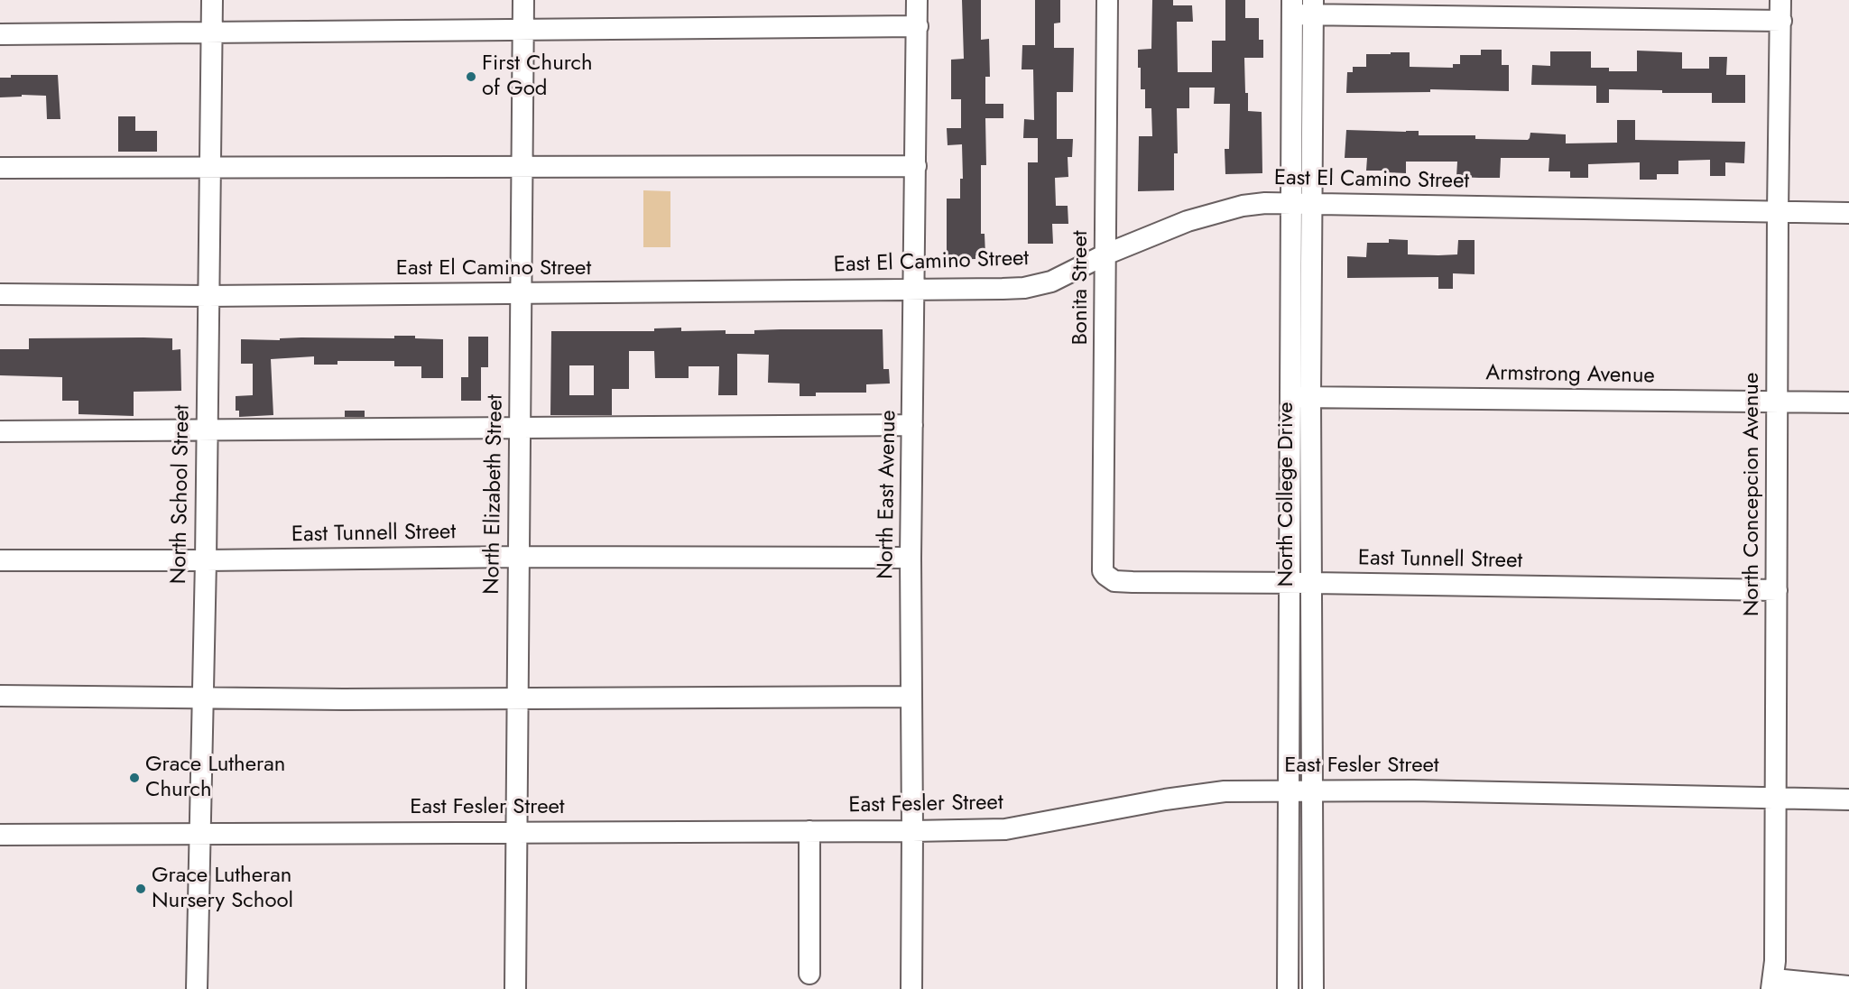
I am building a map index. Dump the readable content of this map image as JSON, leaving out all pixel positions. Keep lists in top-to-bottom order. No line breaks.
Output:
{"streets":{"street":["East El Camino Street","Bonita Street","Armstrong Avenue","North School Street","North Elizabeth Street","North East Avenue","North College Drive","North Concepcion Avenue","East Tunnell Street","East Fesler Street"]},"crossings":[["East El Camino Street","Bonita Street"],["East El Camino Street","North School Street"],["East El Camino Street","North Elizabeth Street"],["East El Camino Street","North East Avenue"],["East El Camino Street","North College Drive"],["East El Camino Street","North Concepcion Avenue"],["Bonita Street","East Tunnell Street"],["Armstrong Avenue","North College Drive"],["Armstrong Avenue","North Concepcion Avenue"],["North School Street","East Tunnell Street"],["North School Street","East Fesler Street"],["North Elizabeth Street","East Tunnell Street"],["North Elizabeth Street","East Fesler Street"],["North East Avenue","East Tunnell Street"],["North East Avenue","East Fesler Street"],["North College Drive","East Tunnell Street"],["North College Drive","East Fesler Street"],["North Concepcion Avenue","East Tunnell Street"],["North Concepcion Avenue","East Fesler Street"]],"places":["First Church of God","Grace Lutheran Church","Grace Lutheran Nursery School"]}
